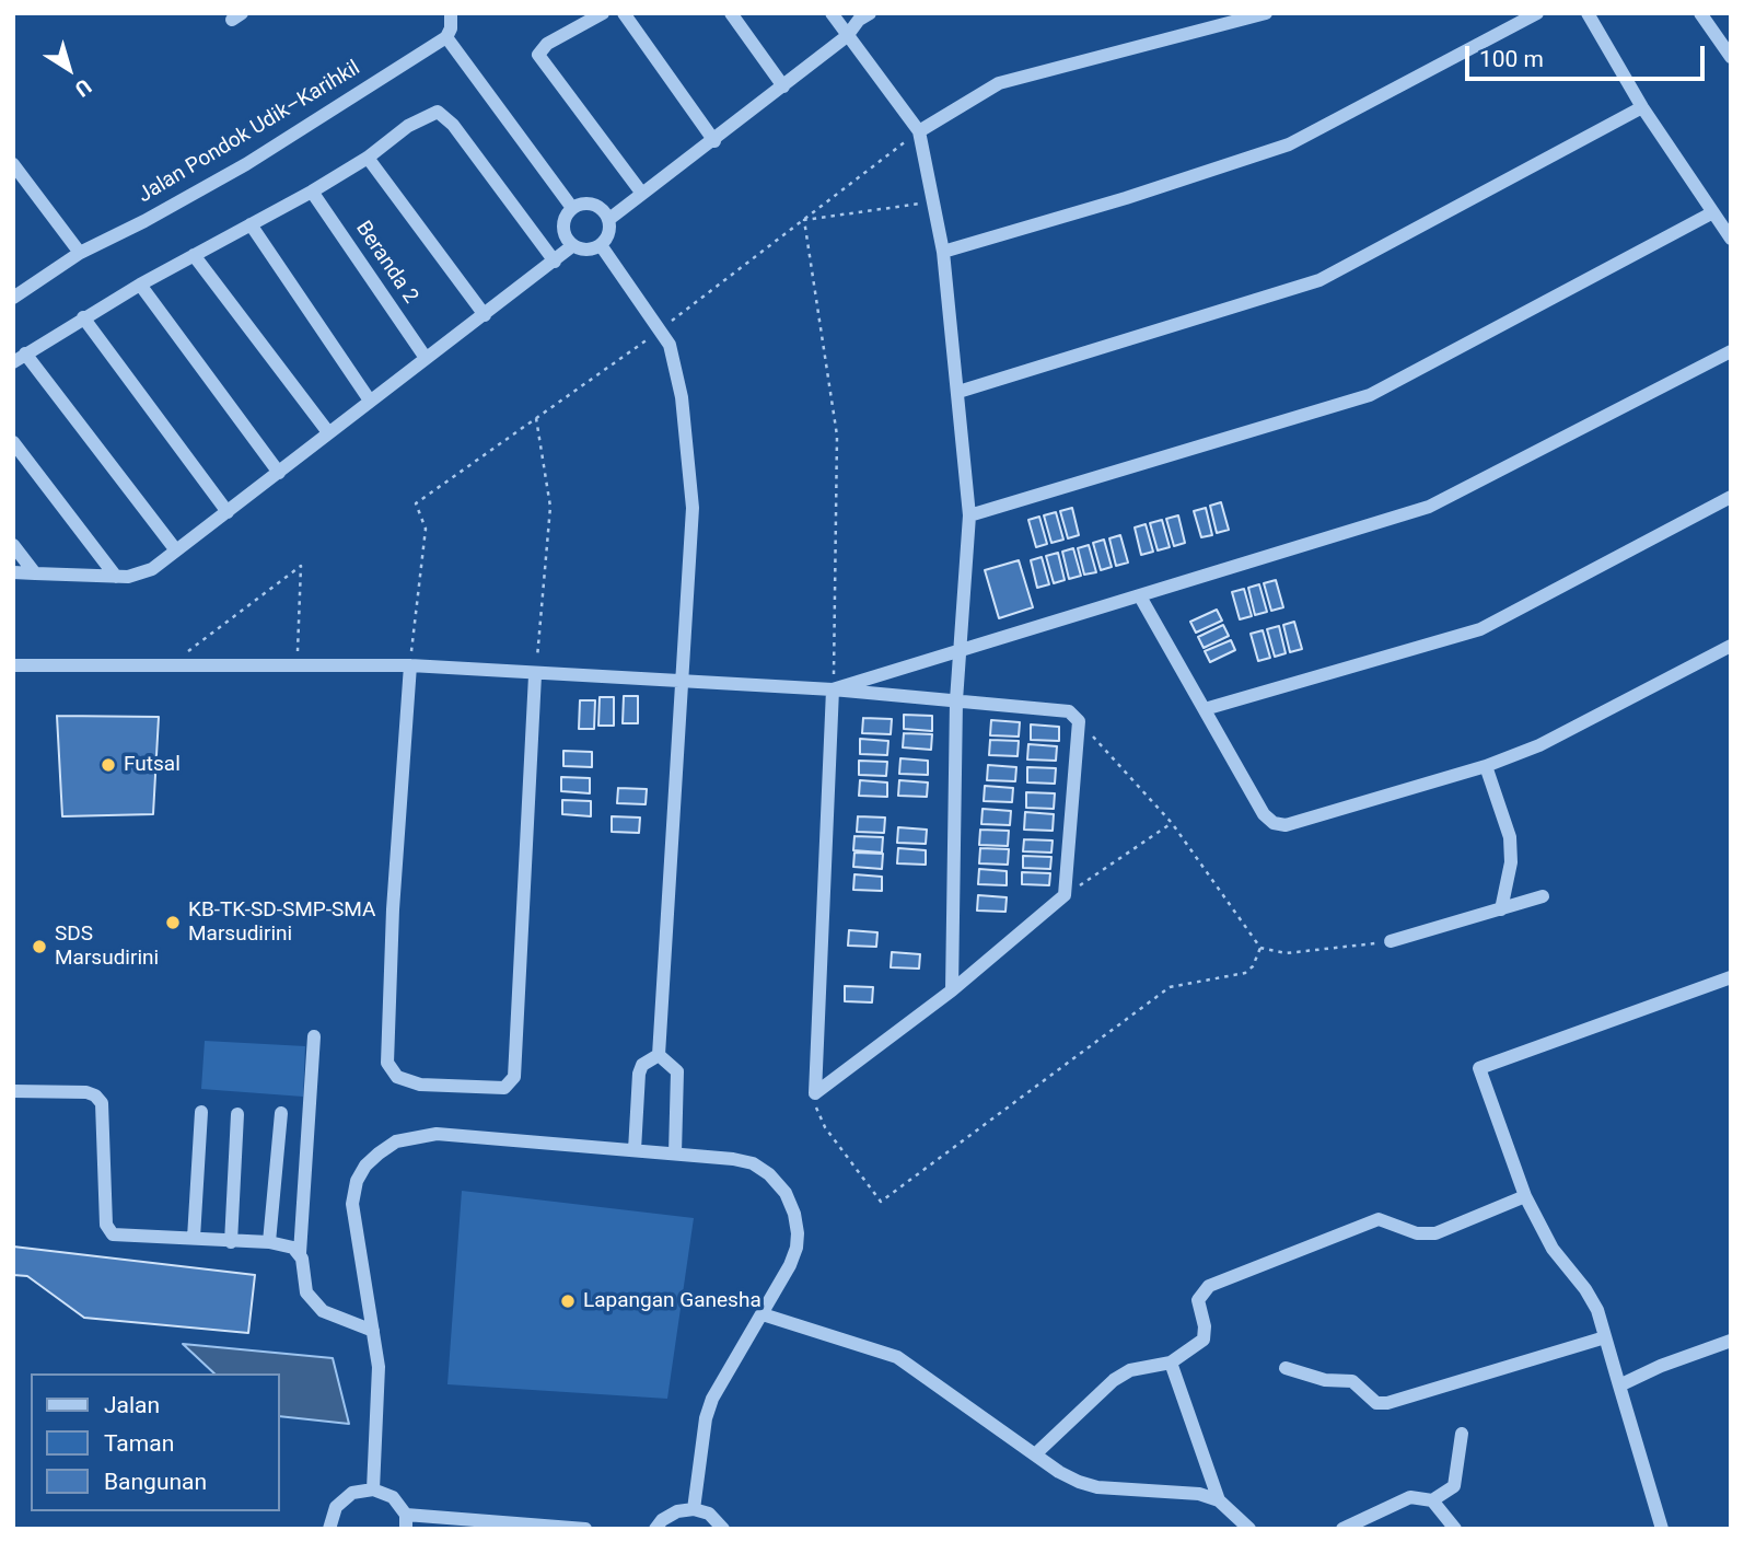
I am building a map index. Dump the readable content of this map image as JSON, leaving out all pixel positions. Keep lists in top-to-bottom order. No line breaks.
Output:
{"streets":{"street":["Jalan Pondok Udik–Karihkil","Beranda 2"]},"places":["Futsal","KB-TK-SD-SMP-SMA Marsudirini","SDS Marsudirini","Lapangan Ganesha"],"legend":["Jalan","Taman","Bangunan"],"scale_bar":"100 m","north":"bottom right"}
